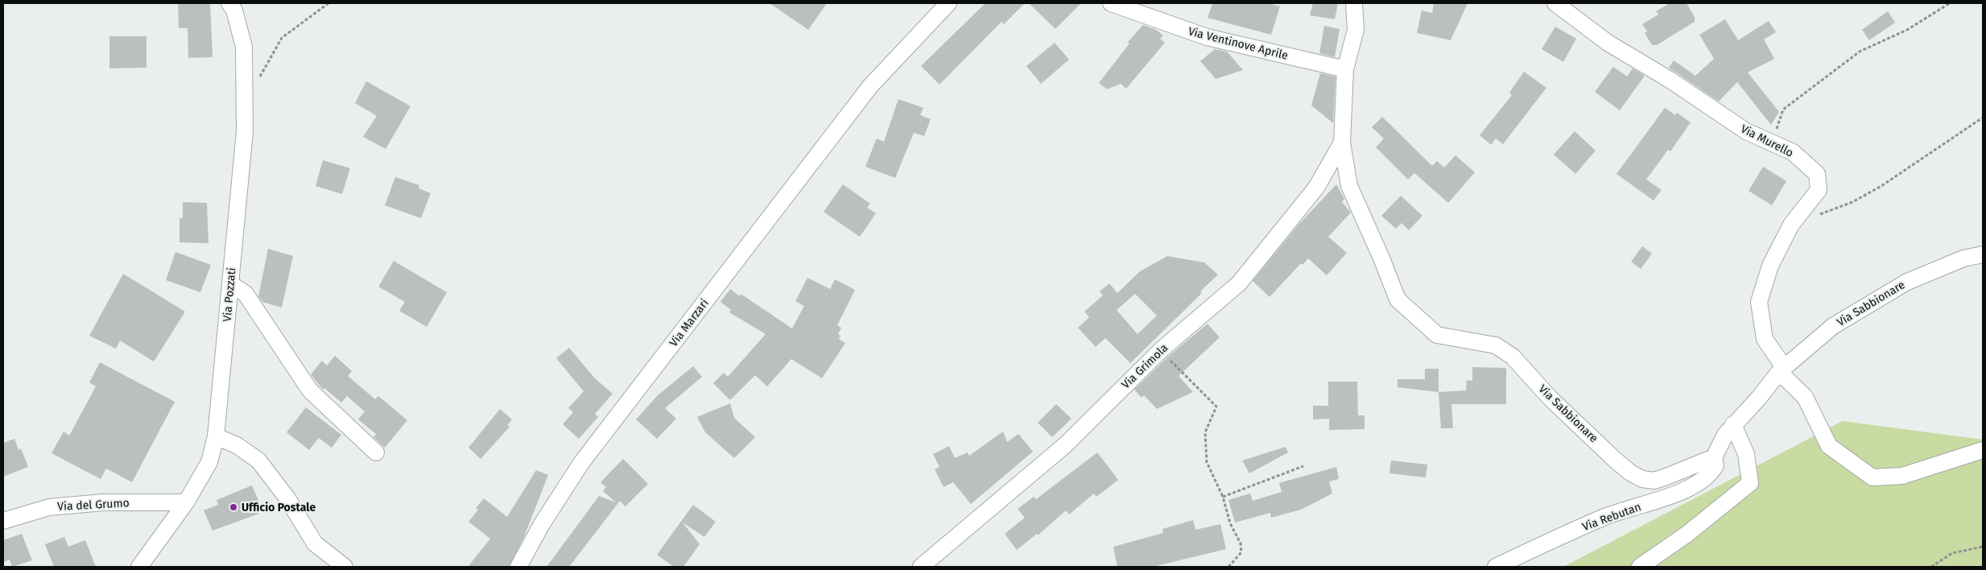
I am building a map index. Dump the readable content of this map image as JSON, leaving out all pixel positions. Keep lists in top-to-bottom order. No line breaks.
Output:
{"streets":{"street":["Via Ventinove Aprile","Via Murello","Via Pozzati","Via Sabbionare","Via Marzari","Via Grimola","Via del Grumo","Via Rebutan"]},"crossings":[["Via Ventinove Aprile","Via Sabbionare"],["Via Murello","Via Sabbionare"],["Via Pozzati","Via del Grumo"],["Via Sabbionare","Via Grimola"],["Via Sabbionare","Via Rebutan"]],"places":["Ufficio Postale"]}
